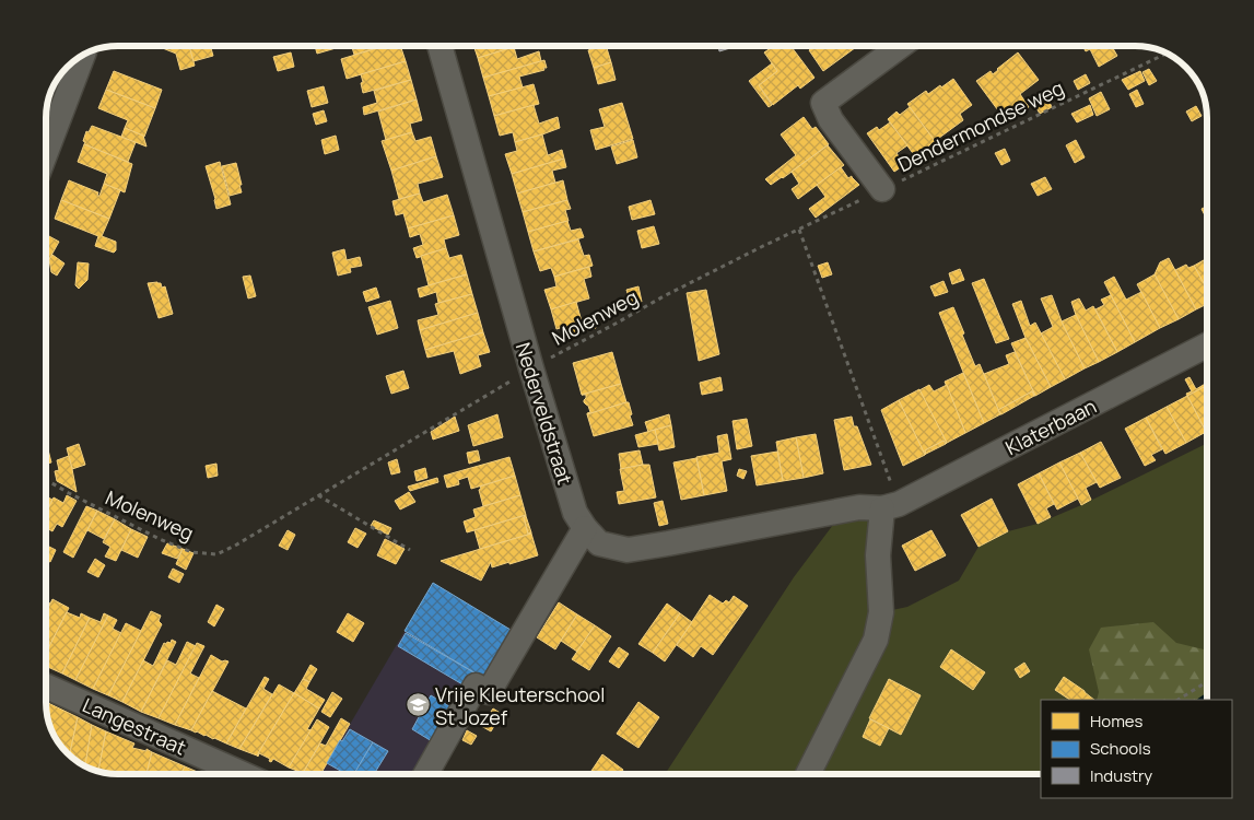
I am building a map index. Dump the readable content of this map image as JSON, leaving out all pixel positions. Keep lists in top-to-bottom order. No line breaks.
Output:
{"streets":{"street":["Nederveldstraat","Klaterbaan","Langestraat"],"path":["Dendermondse weg","Molenweg"]},"crossings":[["Dendermondse weg","Molenweg"],["Molenweg","Nederveldstraat"],["Nederveldstraat","Klaterbaan"]],"places":{"school or university":["Vrije Kleuterschool St Jozef"]},"legend":["Homes","Schools","Industry"]}
